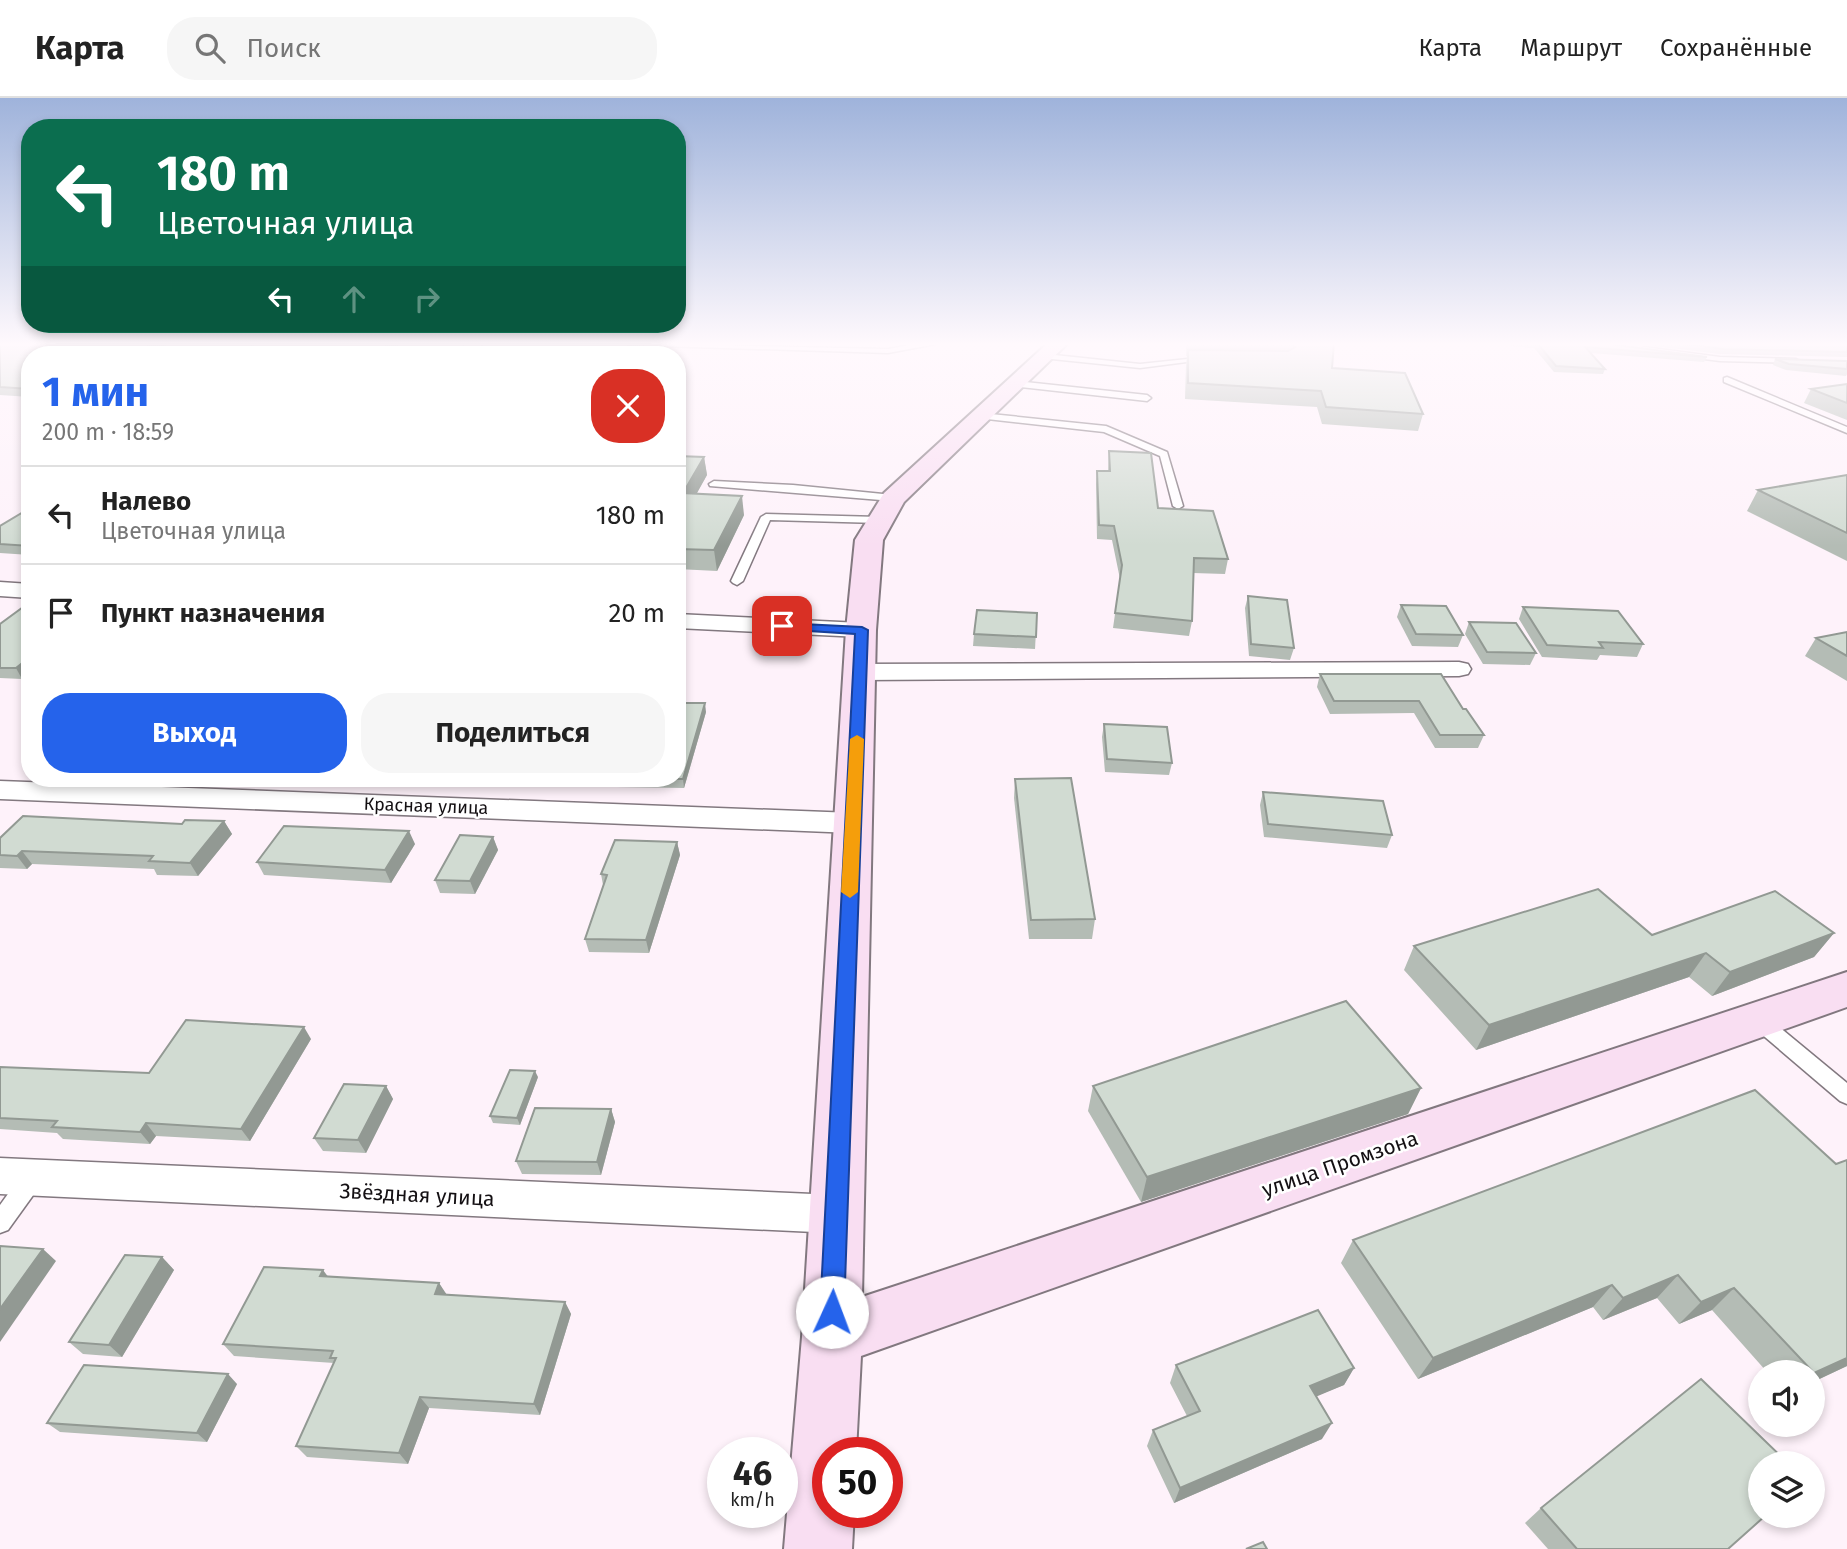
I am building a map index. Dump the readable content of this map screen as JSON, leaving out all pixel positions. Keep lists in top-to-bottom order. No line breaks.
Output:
{"streets":{"main road":["улица Промзона"],"street":["Красная улица","Звёздная улица"]},"page":{"header":"Карта","search":"Поиск","nav":["Карта","Маршрут","Сохранённые"],"turn":["180 m","Цветочная улица"],"heading":["1 мин","200 m · 18:59"],"list":[{"name":"Налево","note":"Цветочная улица","value":"180 m"},{"name":"Пункт назначения","value":"20 m"}],"buttons":["Выход","Поделиться"],"speed":"46 km/h","limit":"50"}}
